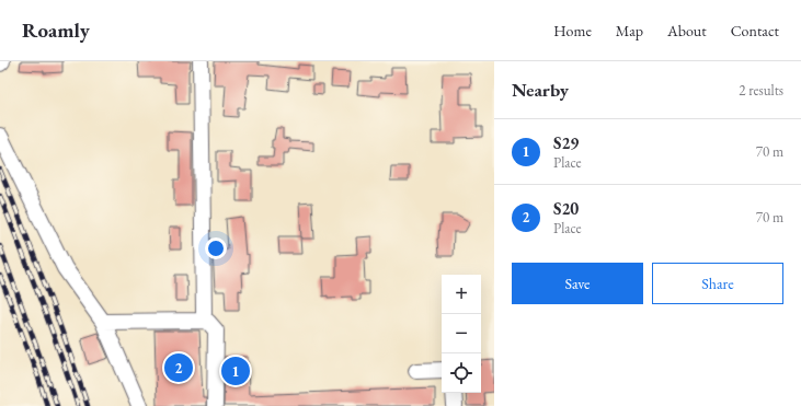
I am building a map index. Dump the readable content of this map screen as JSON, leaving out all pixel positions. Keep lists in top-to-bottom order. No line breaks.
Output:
{"page":{"header":"Roamly","nav":["Home","Map","About","Contact"],"heading":["Nearby","2 results"],"list":[{"mark":"1","name":"S29","note":"Place","value":"70 m"},{"mark":"2","name":"S20","note":"Place","value":"70 m"}],"buttons":["Save","Share"],"map_buttons":["+","−"],"pins":["2","1"]}}
